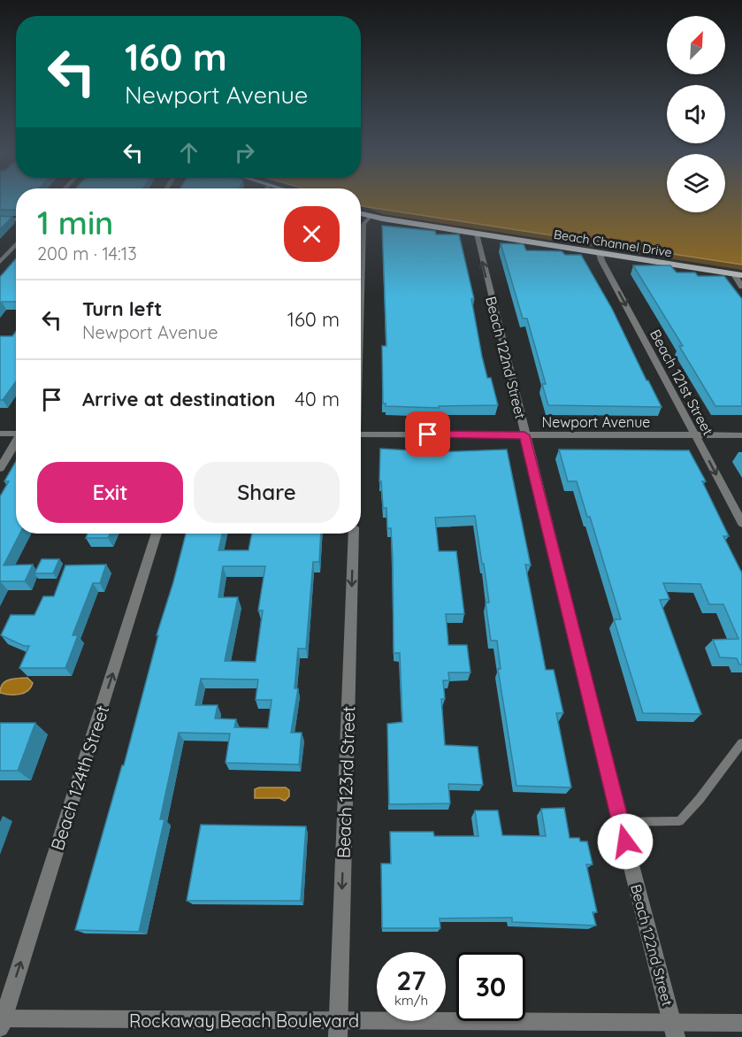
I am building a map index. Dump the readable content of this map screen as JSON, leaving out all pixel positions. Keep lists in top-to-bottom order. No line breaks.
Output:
{"streets":{"main road":["Beach Channel Drive"],"street":["Beach 122nd Street","Beach 121st Street","Newport Avenue","Beach 124th Street","Beach 123rd Street","Rockaway Beach Boulevard"]},"crossings":[["Beach Channel Drive","Beach 122nd Street"],["Beach Channel Drive","Beach 121st Street"],["Beach 122nd Street","Newport Avenue"],["Beach 122nd Street","Rockaway Beach Boulevard"],["Beach 121st Street","Newport Avenue"],["Beach 124th Street","Rockaway Beach Boulevard"],["Beach 123rd Street","Rockaway Beach Boulevard"]],"one_way":["Beach 121st Street","Beach 124th Street","Beach 123rd Street"],"north":"top right","page":{"turn":["160 m","Newport Avenue"],"heading":["1 min","200 m · 14:13"],"list":[{"name":"Turn left","note":"Newport Avenue","value":"160 m"},{"name":"Arrive at destination","value":"40 m"}],"buttons":["Exit","Share"],"speed":"27 km/h","limit":"30"}}
